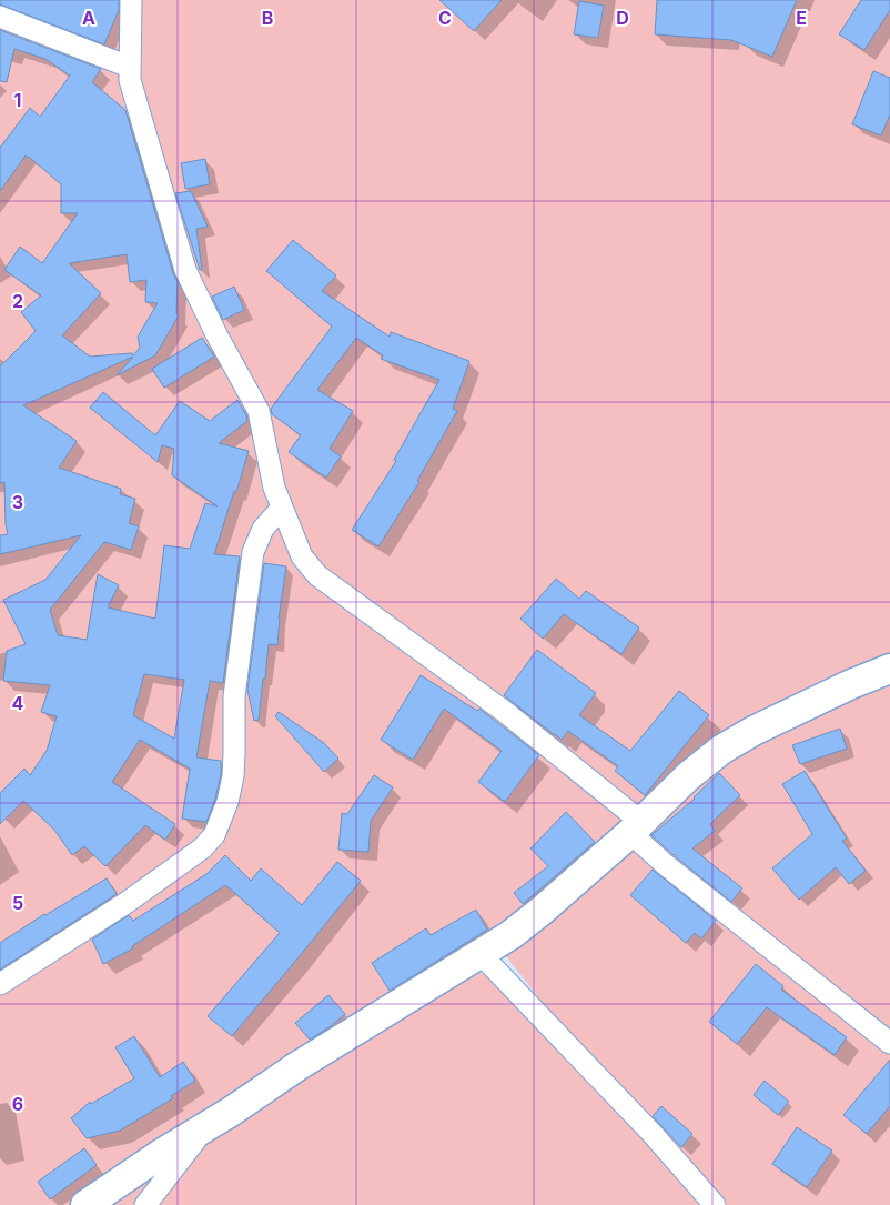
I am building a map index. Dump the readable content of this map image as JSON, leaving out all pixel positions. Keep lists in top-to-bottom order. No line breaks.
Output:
{"grid":{"columns":["A","B","C","D","E"],"rows":["1","2","3","4","5","6"]}}
